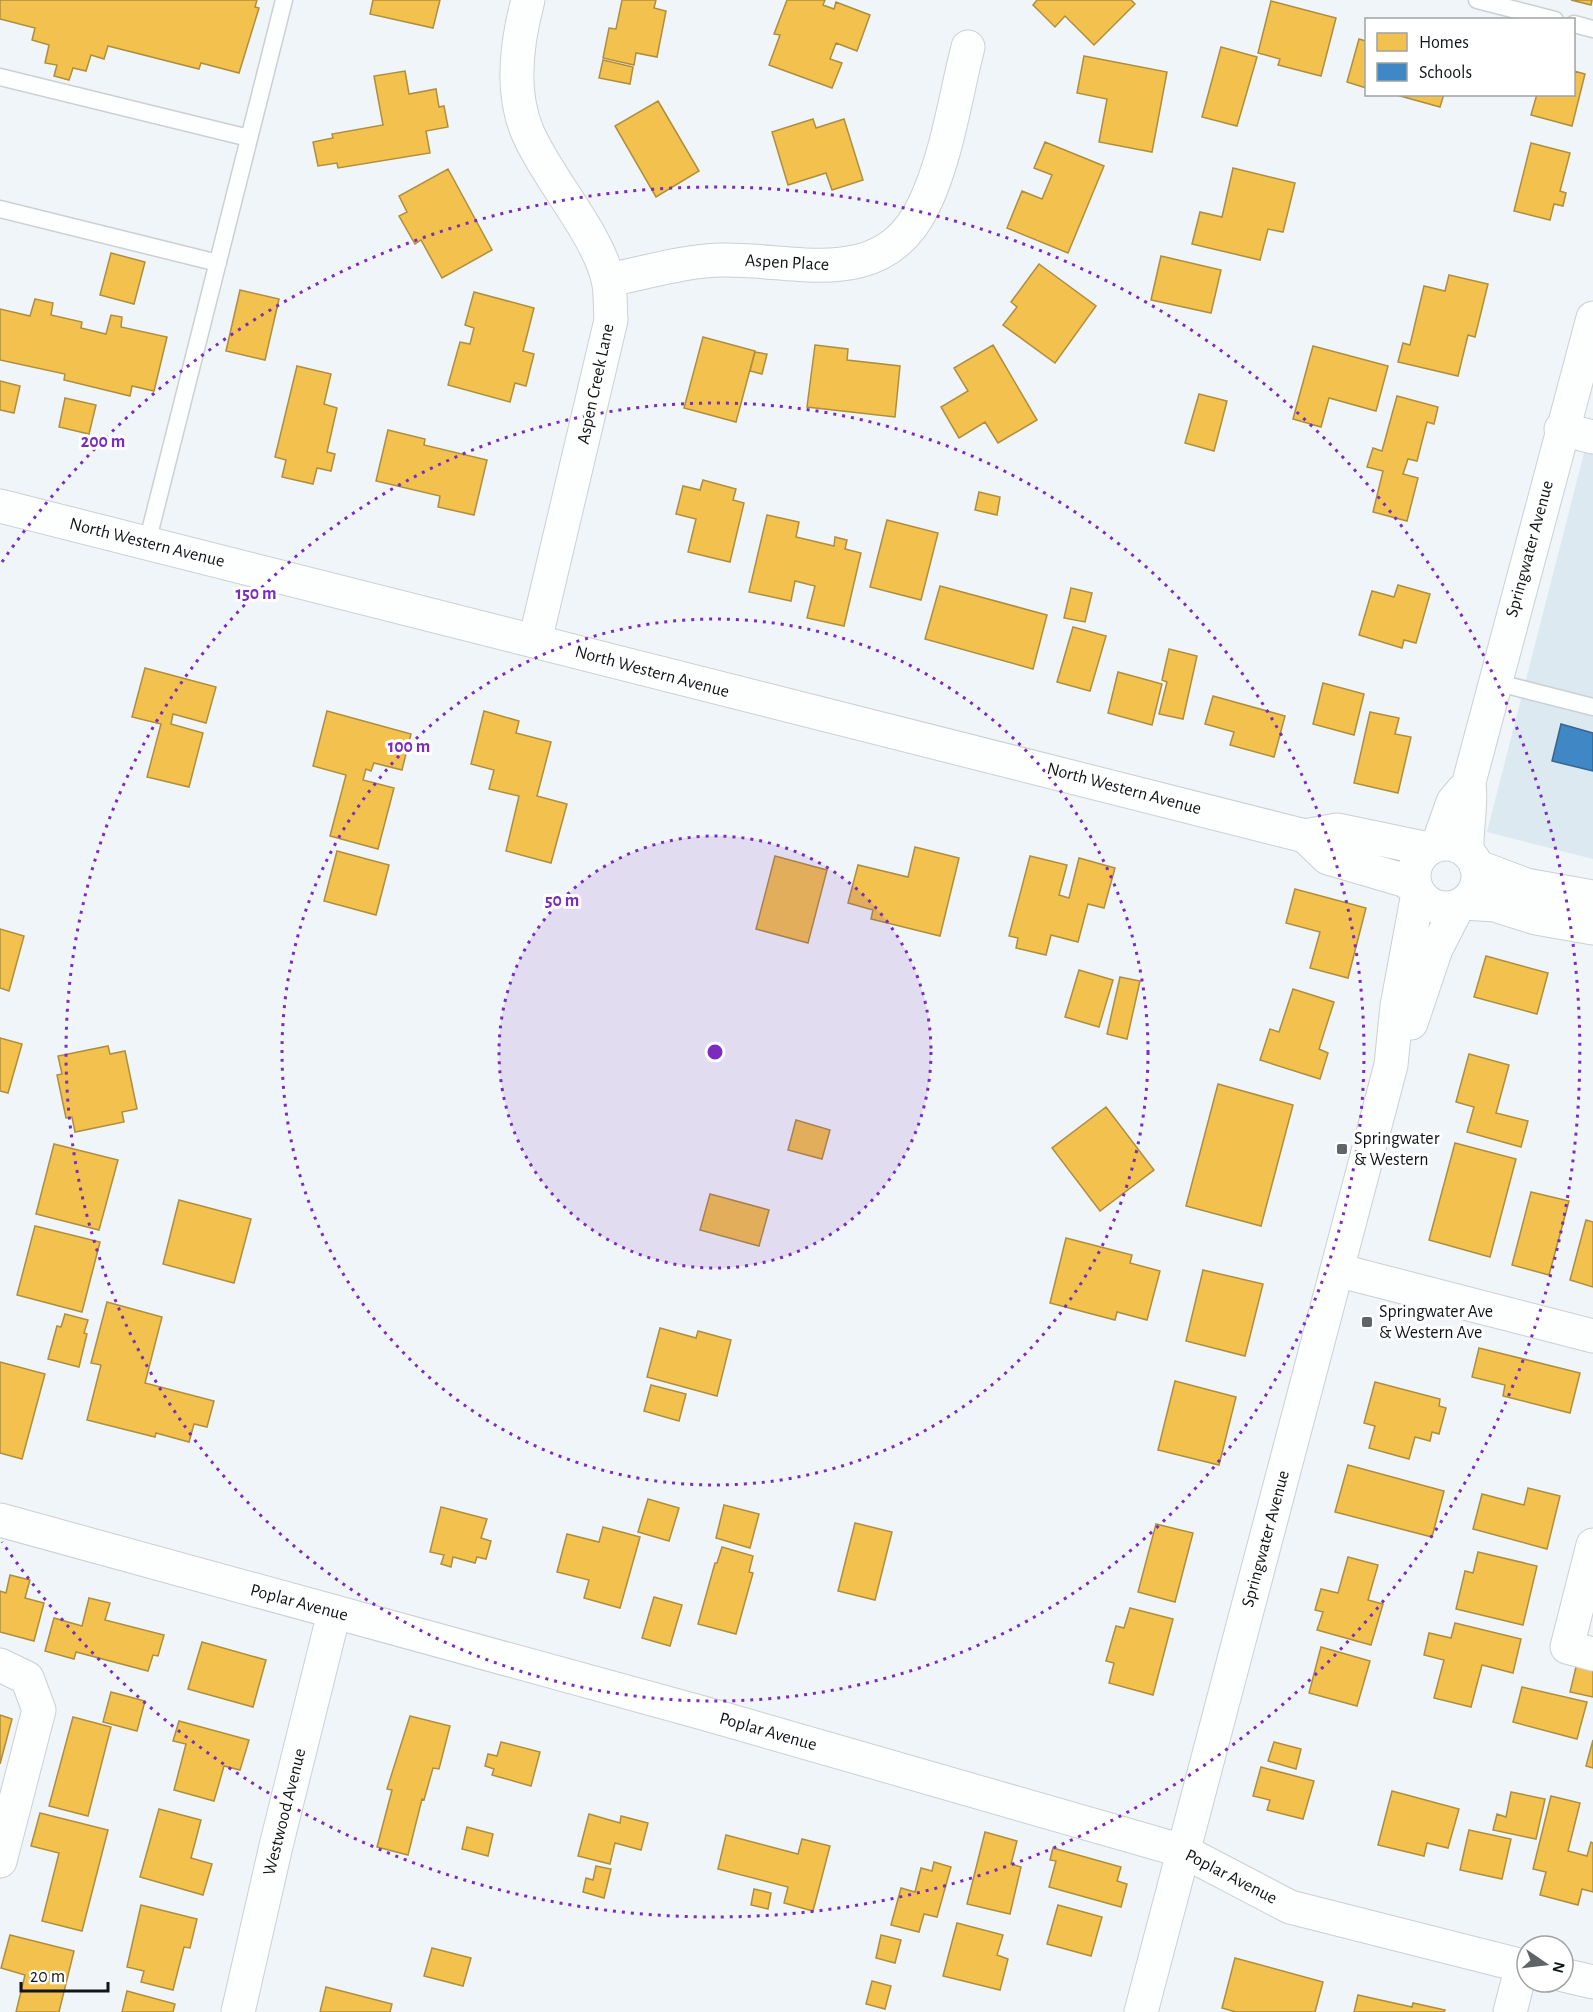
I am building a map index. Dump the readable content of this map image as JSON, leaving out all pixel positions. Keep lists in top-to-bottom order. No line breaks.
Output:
{"streets":{"street":["Aspen Place","Aspen Creek Lane","North Western Avenue","Springwater Avenue","Poplar Avenue","Westwood Avenue"]},"crossings":[["Aspen Place","Aspen Creek Lane"],["Aspen Creek Lane","North Western Avenue"],["North Western Avenue","Springwater Avenue"],["Springwater Avenue","Poplar Avenue"],["Poplar Avenue","Westwood Avenue"]],"places":{"transit":["Springwater & Western","Springwater Ave & Western Ave"]},"legend":["Homes","Schools"],"scale_bar":"20 m","north":"right","rings":["200 m","150 m","100 m","50 m"]}
